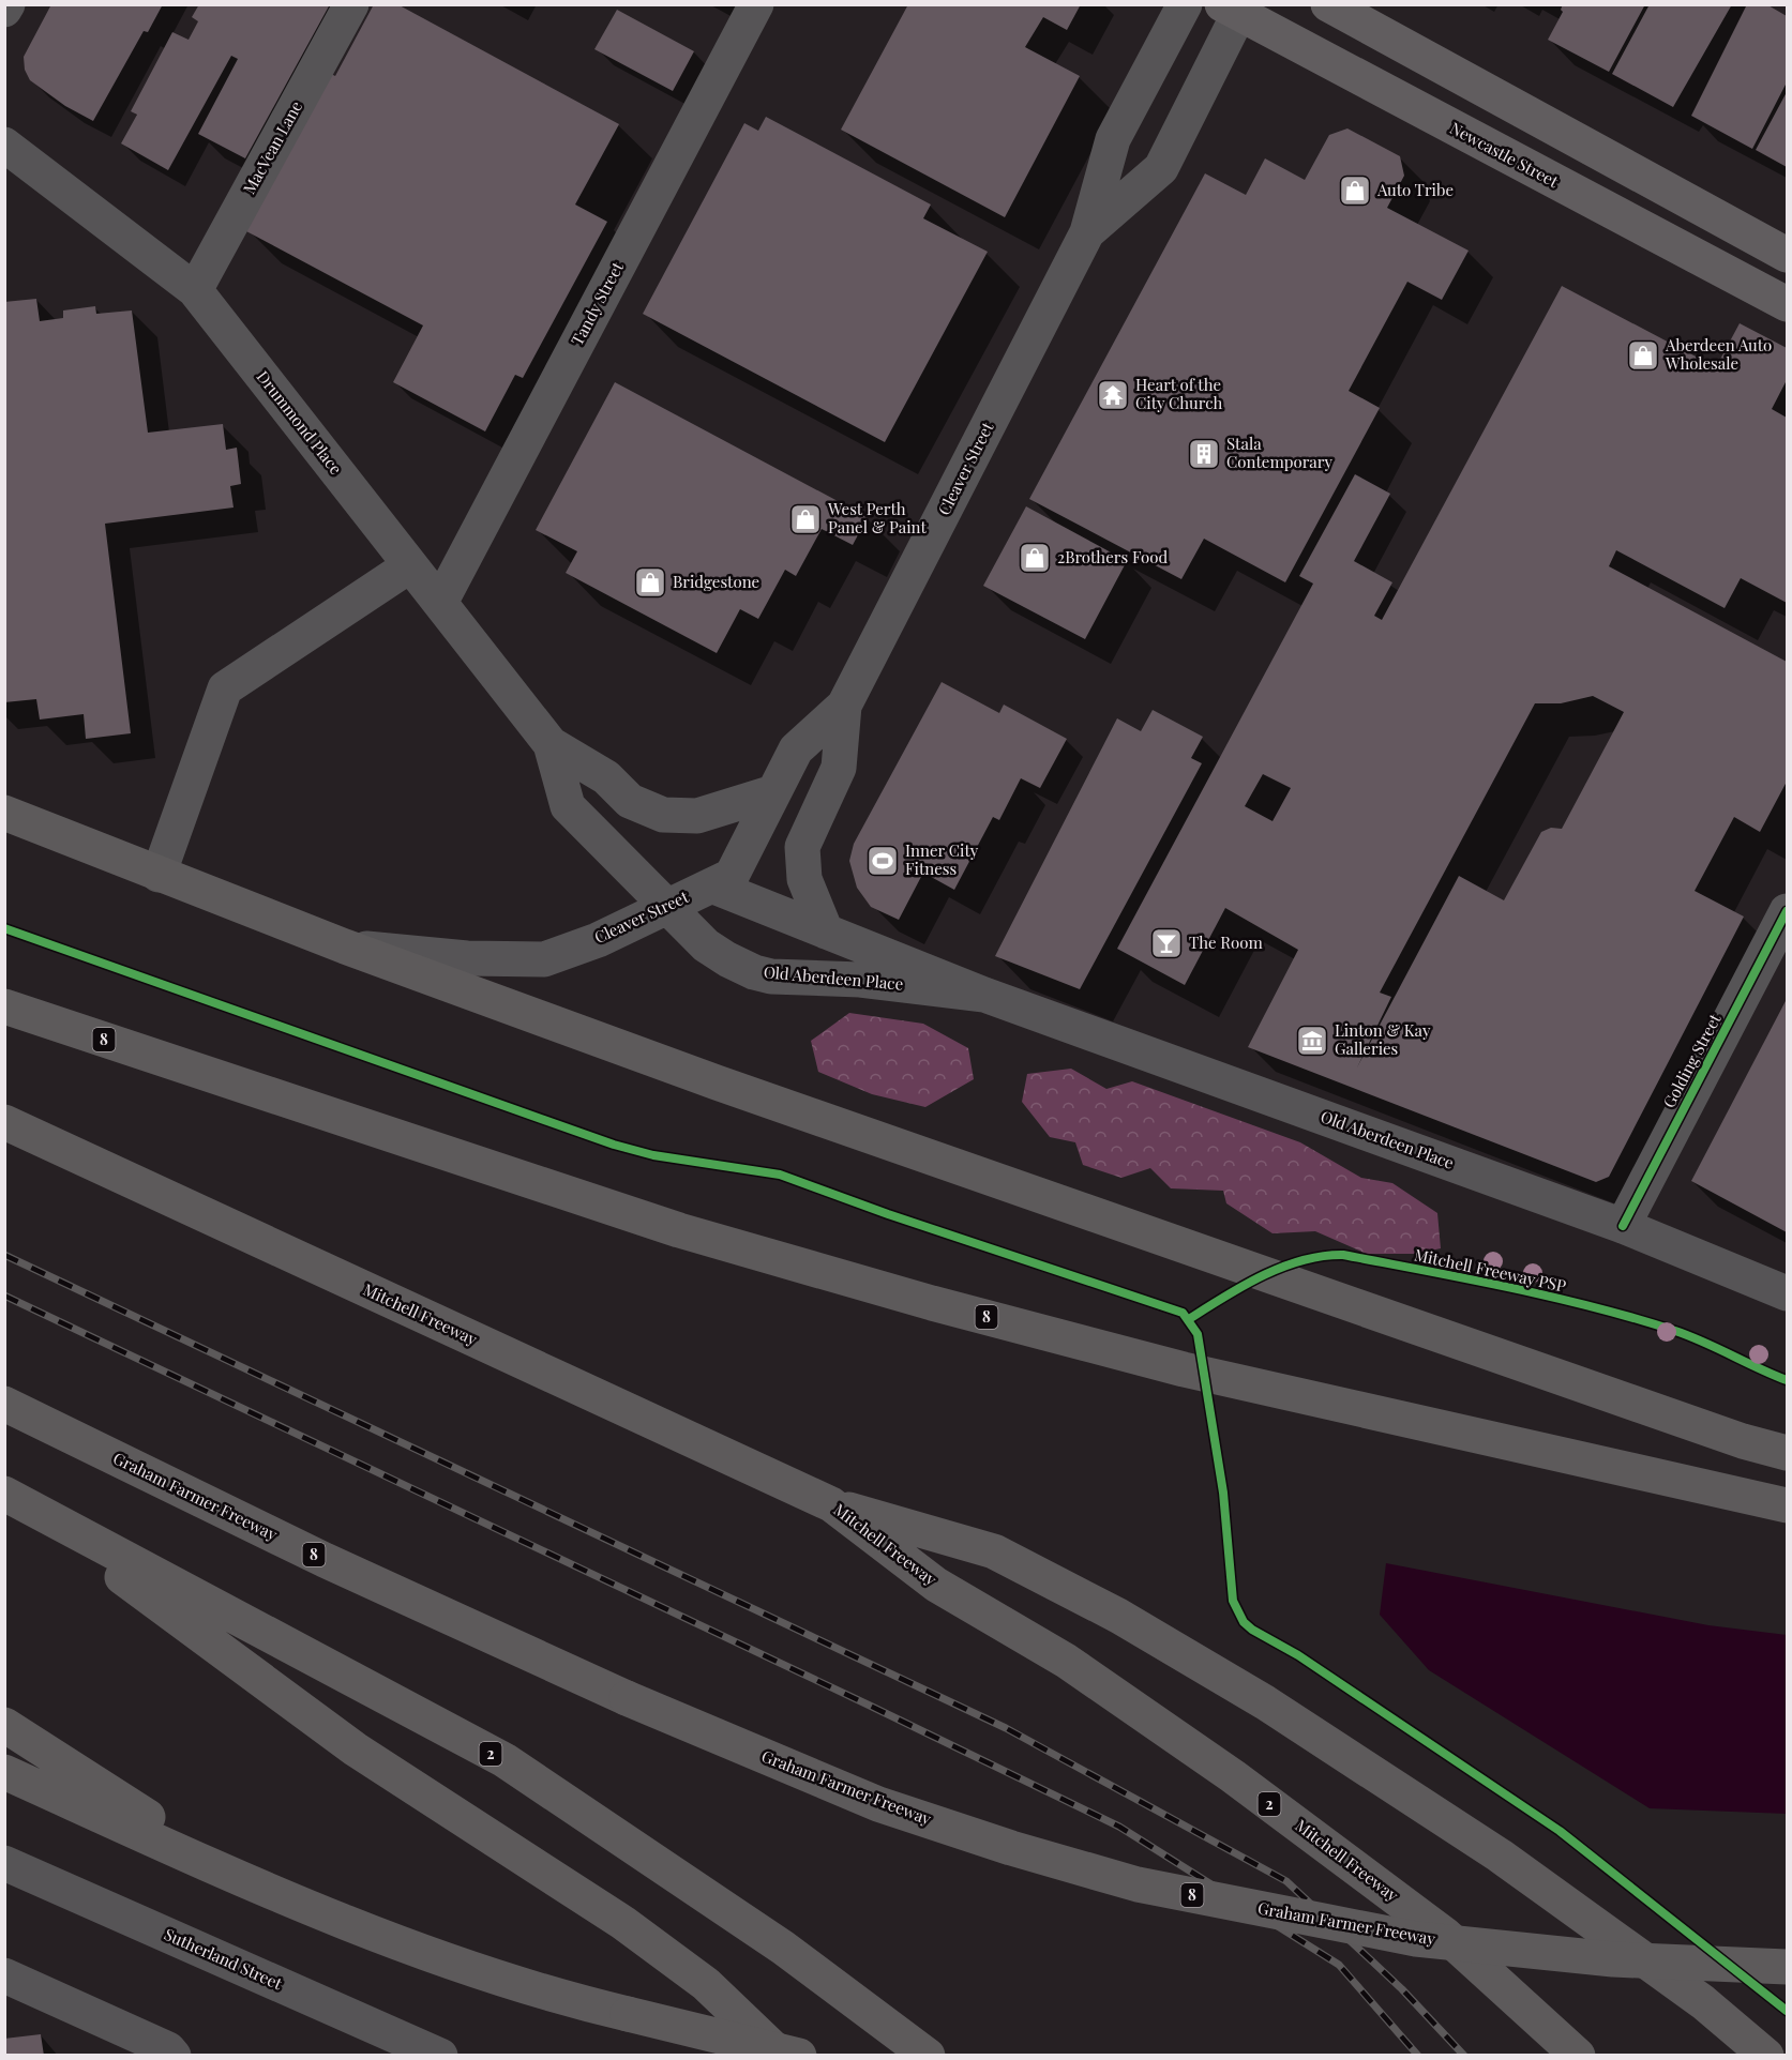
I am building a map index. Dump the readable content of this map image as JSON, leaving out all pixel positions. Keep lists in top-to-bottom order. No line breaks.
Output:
{"streets":{"highway":["8","Mitchell Freeway","Graham Farmer Freeway","2"],"main road":["Newcastle Street"],"street":["MacVean Lane","Tandy Street","Drummond Place","Cleaver Street","Old Aberdeen Place","Golding Street","Sutherland Street"],"cycle path":["Mitchell Freeway PSP"]},"crossings":[["MacVean Lane","Drummond Place"],["Newcastle Street","Cleaver Street"],["Tandy Street","Drummond Place"],["Drummond Place","Cleaver Street"],["Drummond Place","Old Aberdeen Place"],["Cleaver Street","Old Aberdeen Place"],["Old Aberdeen Place","Golding Street"]],"places":{"shop":["Auto Tribe","Aberdeen Auto Wholesale","West Perth Panel & Paint","2Brothers Food","Bridgestone"],"temple":["Heart of the City Church"],"building":["Stala Contemporary"],"sports":["Inner City Fitness"],"bar":["The Room"],"museum":["Linton & Kay Galleries"]}}
